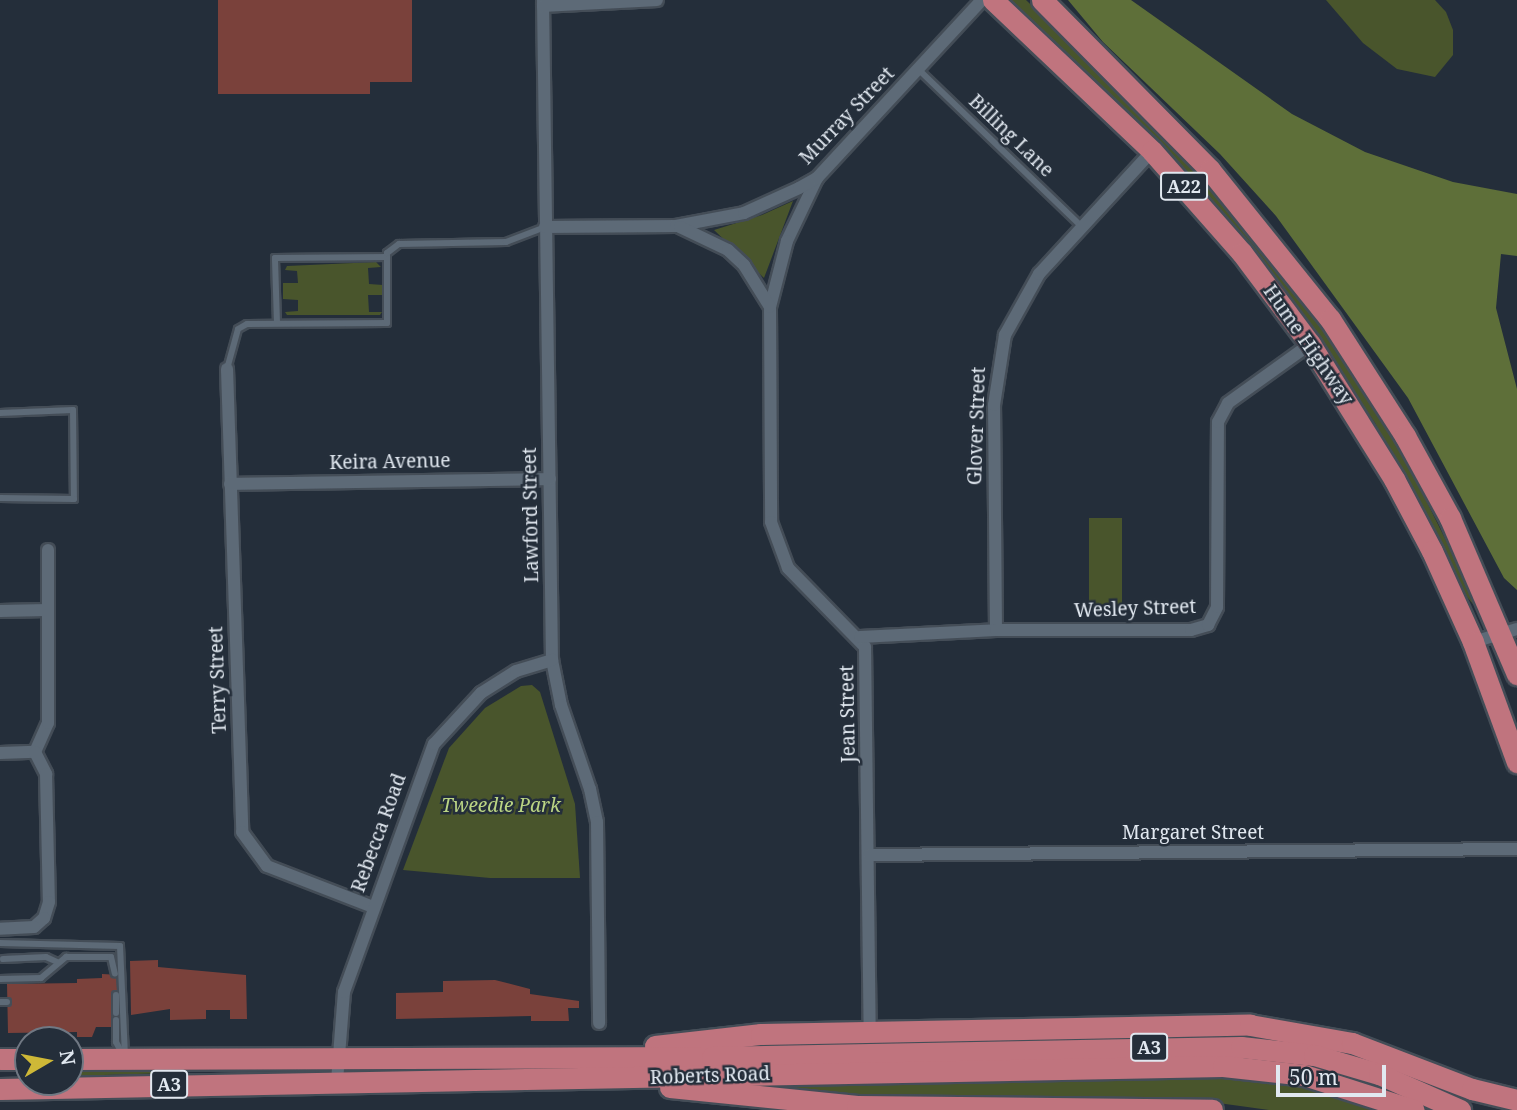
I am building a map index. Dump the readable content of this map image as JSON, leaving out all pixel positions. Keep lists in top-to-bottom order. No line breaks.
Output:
{"streets":{"highway":["A22","Hume Highway","A3","Roberts Road"],"street":["Murray Street","Glover Street","Keira Avenue","Lawford Street","Wesley Street","Terry Street","Jean Street","Rebecca Road","Margaret Street"],"lane":["Billing Lane"]},"crossings":[["Murray Street","Billing Lane"],["Murray Street","Lawford Street"],["Murray Street","Jean Street"],["Billing Lane","Glover Street"],["Hume Highway","Glover Street"],["Hume Highway","Wesley Street"],["Glover Street","Wesley Street"],["Keira Avenue","Lawford Street"],["Keira Avenue","Terry Street"],["Lawford Street","Rebecca Road"],["Wesley Street","Jean Street"],["Terry Street","Rebecca Road"],["Jean Street","Margaret Street"],["Rebecca Road","Roberts Road"]],"parks":["Tweedie Park"],"scale_bar":"50 m","north":"right"}
